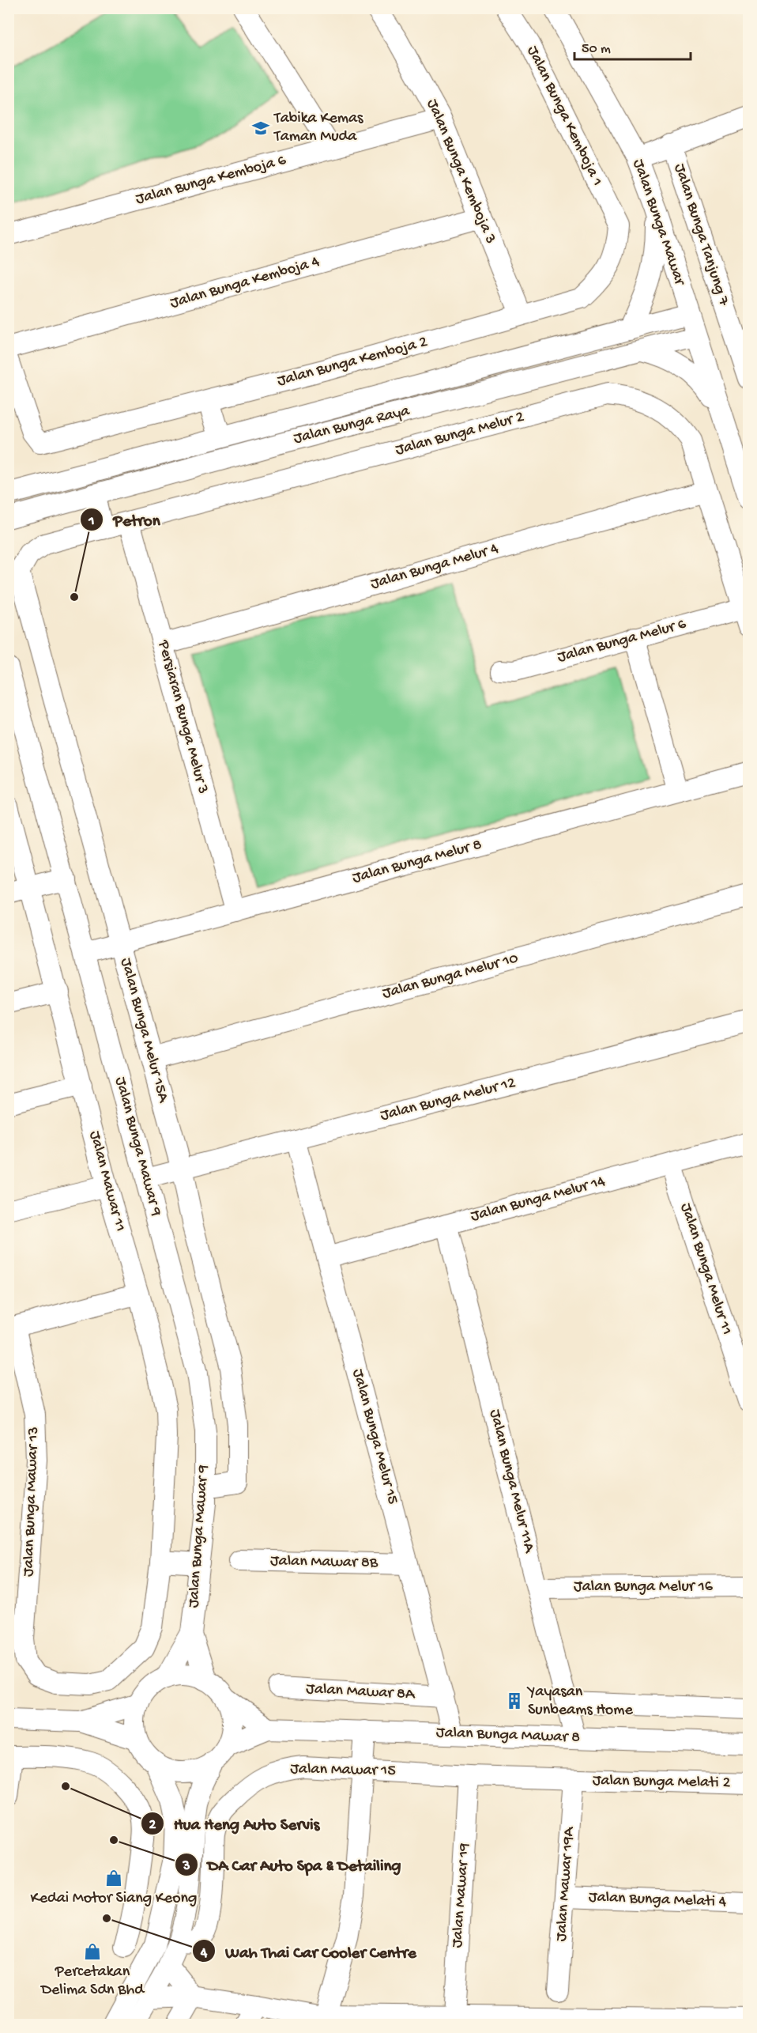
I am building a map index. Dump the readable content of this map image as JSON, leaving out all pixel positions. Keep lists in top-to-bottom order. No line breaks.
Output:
{"streets":{"street":["Jalan Bunga Kemboja 1","Jalan Bunga Kemboja 3","Jalan Bunga Kemboja 6","Jalan Bunga Mawar","Jalan Bunga Tanjung 7","Jalan Bunga Kemboja 4","Jalan Bunga Kemboja 2","Jalan Bunga Raya","Jalan Bunga Melur 2","Jalan Bunga Melur 4","Jalan Bunga Melur 6","Persiaran Bunga Melur 3","Jalan Bunga Melur 8","Jalan Bunga Melur 10","Jalan Bunga Melur 15A","Jalan Bunga Melur 12","Jalan Bunga Mawar 9","Jalan Mawar 11","Jalan Bunga Melur 14","Jalan Bunga Melur 11","Jalan Bunga Melur 15","Jalan Bunga Melur 11A","Jalan Bunga Mawar 13","Jalan Mawar 8B","Jalan Bunga Melur 16","Jalan Mawar 8A","Jalan Bunga Mawar 8","Jalan Mawar 15","Jalan Bunga Melati 2","Jalan Mawar 19A","Jalan Mawar 19","Jalan Bunga Melati 4"]},"crossings":[["Jalan Bunga Kemboja 1","Jalan Bunga Kemboja 2"],["Jalan Bunga Kemboja 3","Jalan Bunga Kemboja 6"],["Jalan Bunga Kemboja 3","Jalan Bunga Kemboja 4"],["Jalan Bunga Kemboja 3","Jalan Bunga Kemboja 2"],["Jalan Bunga Mawar","Jalan Bunga Raya"],["Jalan Bunga Melur 2","Jalan Bunga Melur 4"],["Jalan Bunga Melur 2","Jalan Bunga Melur 6"],["Jalan Bunga Melur 2","Persiaran Bunga Melur 3"],["Jalan Bunga Melur 2","Jalan Bunga Melur 15A"],["Jalan Bunga Melur 4","Persiaran Bunga Melur 3"],["Persiaran Bunga Melur 3","Jalan Bunga Melur 8"],["Jalan Bunga Melur 8","Jalan Bunga Melur 15A"],["Jalan Bunga Melur 8","Jalan Bunga Mawar 9"],["Jalan Bunga Melur 10","Jalan Bunga Melur 15A"],["Jalan Bunga Melur 15A","Jalan Bunga Melur 12"],["Jalan Bunga Melur 15A","Jalan Bunga Mawar 9"],["Jalan Bunga Melur 12","Jalan Bunga Mawar 9"],["Jalan Bunga Melur 12","Jalan Bunga Melur 15"],["Jalan Bunga Mawar 9","Jalan Bunga Mawar 8"],["Jalan Mawar 11","Jalan Bunga Mawar 13"],["Jalan Bunga Melur 14","Jalan Bunga Melur 11"],["Jalan Bunga Melur 14","Jalan Bunga Melur 15"],["Jalan Bunga Melur 14","Jalan Bunga Melur 11A"],["Jalan Bunga Melur 15","Jalan Mawar 8B"],["Jalan Bunga Melur 15","Jalan Mawar 8A"],["Jalan Bunga Melur 15","Jalan Bunga Mawar 8"],["Jalan Bunga Melur 11A","Jalan Bunga Melur 16"],["Jalan Bunga Melur 11A","Jalan Bunga Mawar 8"],["Jalan Mawar 15","Jalan Bunga Melati 2"],["Jalan Mawar 15","Jalan Mawar 19A"],["Jalan Mawar 15","Jalan Mawar 19"],["Jalan Bunga Melati 2","Jalan Mawar 19A"],["Jalan Mawar 19A","Jalan Bunga Melati 4"]],"places":{"school or university":["Tabika Kemas Taman Muda"],"other":["Petron","Hua Heng Auto Servis","DA Car Auto Spa & Detailing","Wah Thai Car Cooler Centre"],"building":["Yayasan Sunbeams Home"],"shop":["Kedai Motor Siang Keong","Percetakan Delima Sdn Bhd"]},"scale_bar":"50 m"}
